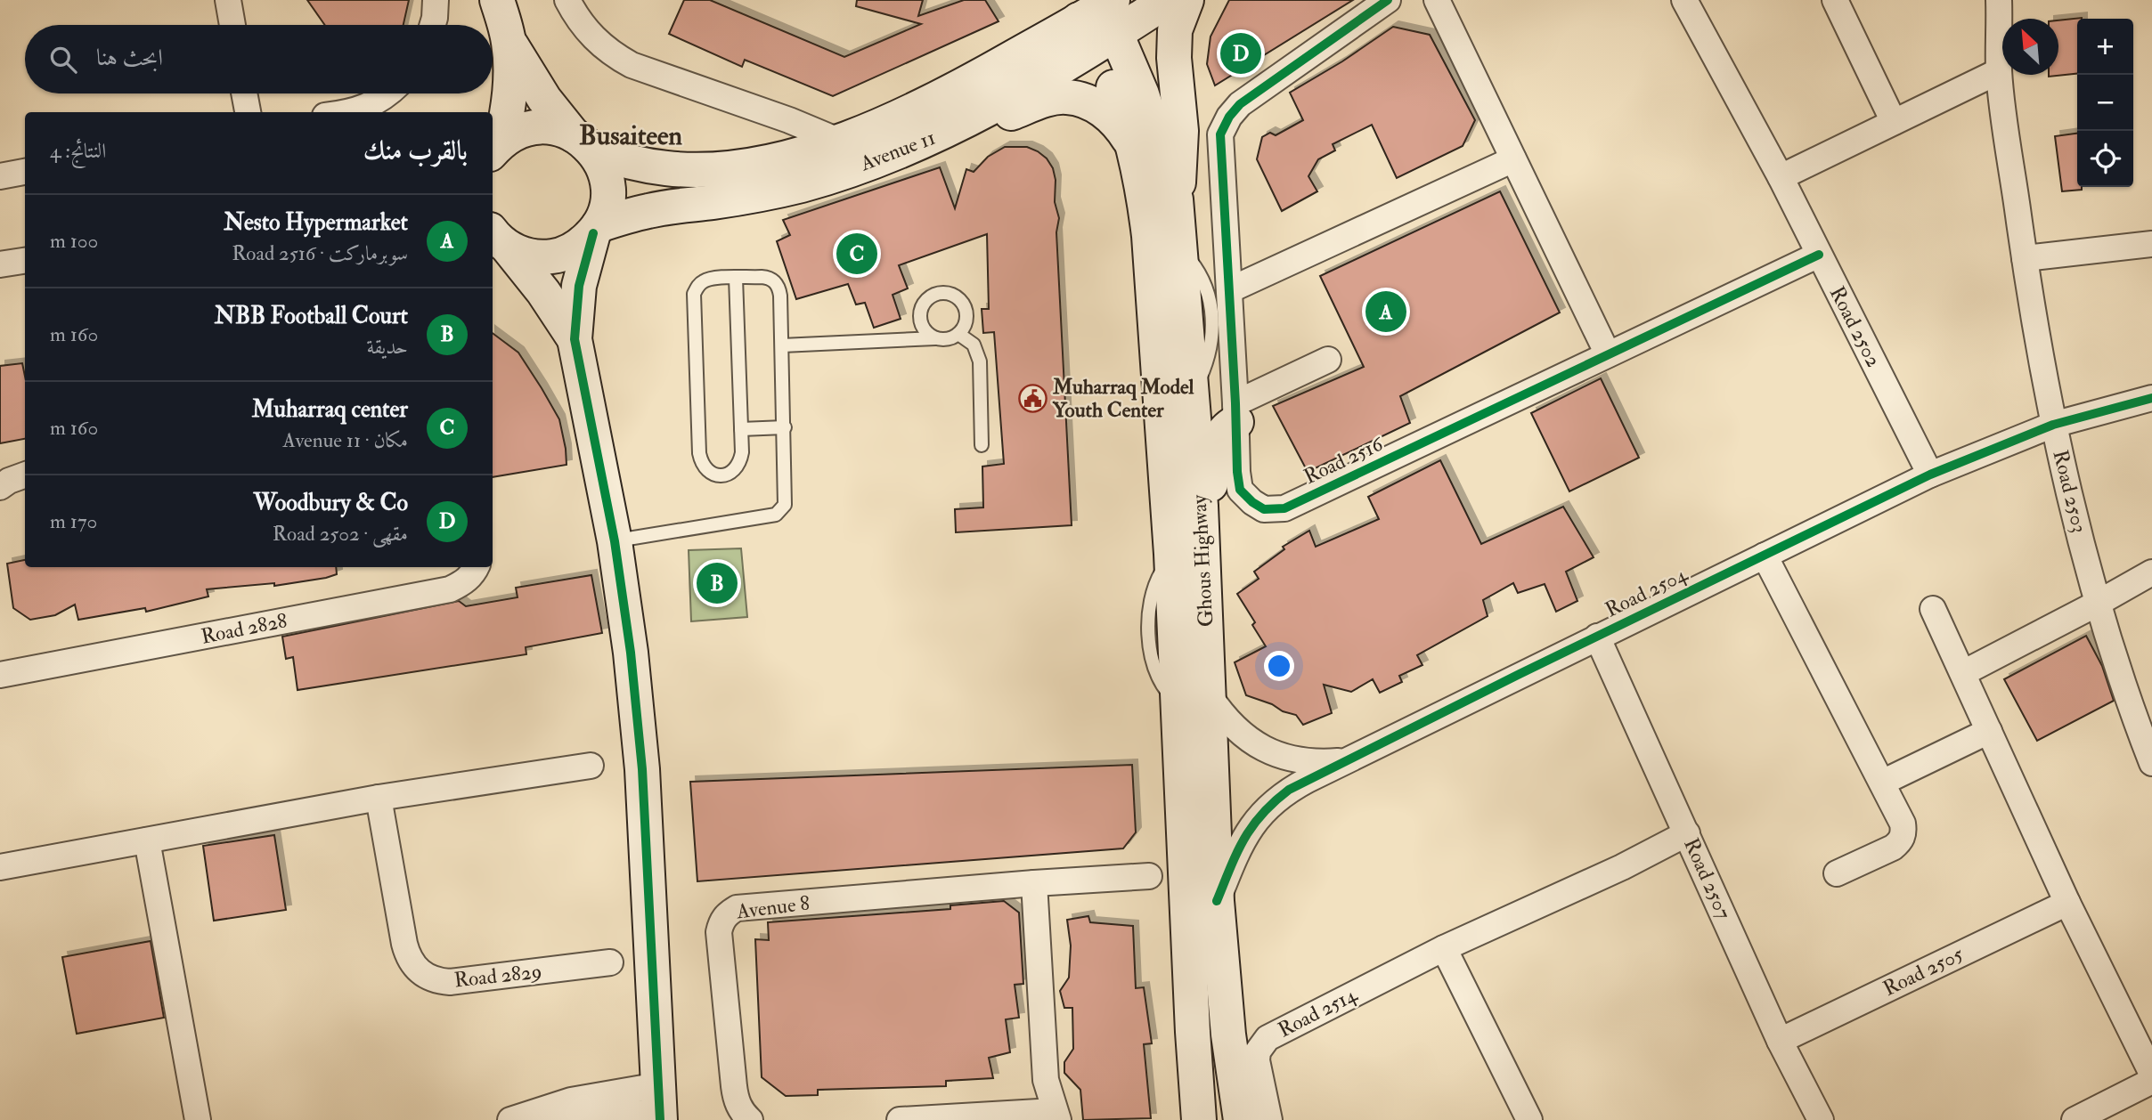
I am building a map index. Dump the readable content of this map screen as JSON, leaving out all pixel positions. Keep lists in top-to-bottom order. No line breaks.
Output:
{"streets":{"main road":["Avenue 11","Ghous Highway"],"street":["Road 2502","Road 2516","Road 2503","Road 2504","Road 2828","Road 2507","Avenue 8","Road 2505","Road 2829","Road 2514"]},"crossings":[["Avenue 11","Ghous Highway"],["Road 2502","Road 2516"],["Road 2502","Road 2504"],["Road 2503","Road 2504"],["Ghous Highway","Road 2504"],["Road 2504","Road 2507"],["Road 2507","Road 2505"],["Road 2507","Road 2514"]],"districts":["Busaiteen"],"places":{"public building":["Muharraq Model Youth Center"]},"north":"top left","page":{"map_buttons":["+","−"],"search":"ابحث هنا","pins":["D","C","A","B"],"heading":["بالقرب منك","النتائج: 4"],"list":[{"mark":"A","name":"Nesto Hypermarket","note":"سوبرماركت · Road 2516","value":"100 m"},{"mark":"B","name":"NBB Football Court","note":"حديقة","value":"160 m"},{"mark":"C","name":"Muharraq center","note":"مكان · Avenue 11","value":"160 m"},{"mark":"D","name":"Woodbury & Co","note":"مقهى · Road 2502","value":"170 m"}]}}
